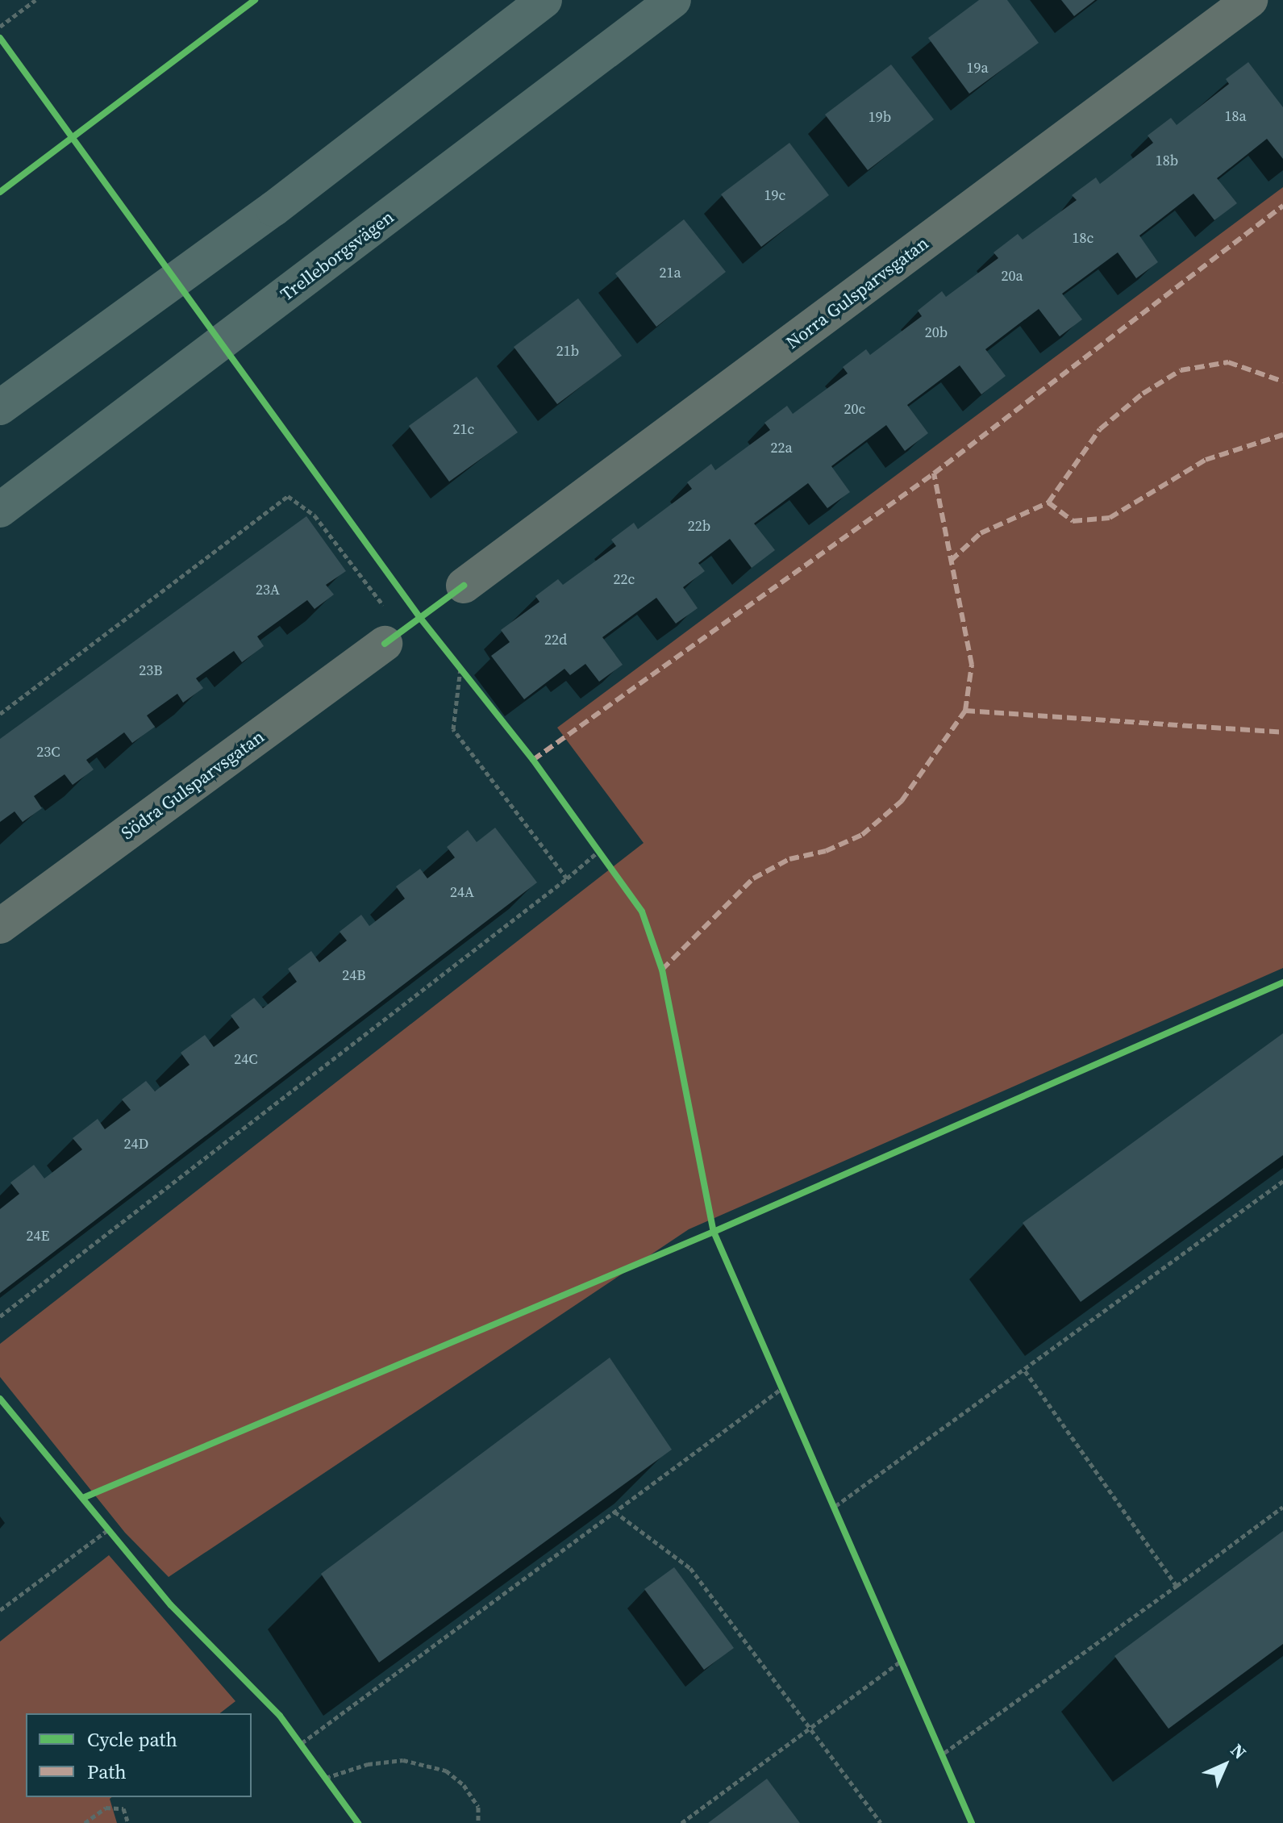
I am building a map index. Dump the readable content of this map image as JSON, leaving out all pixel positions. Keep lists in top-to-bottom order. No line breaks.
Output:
{"streets":{"highway":["Trelleborgsvägen"],"street":["Norra Gulsparvsgatan","Södra Gulsparvsgatan"]},"house_numbers":["19a","18a","19b","18b","19c","18c","21a","20a","20b","21b","20c","21c","22a","22b","22c","23A","22d","23B","23C","24A","24B","24C","24D","24E"],"legend":["Cycle path","Path"],"north":"top right"}
